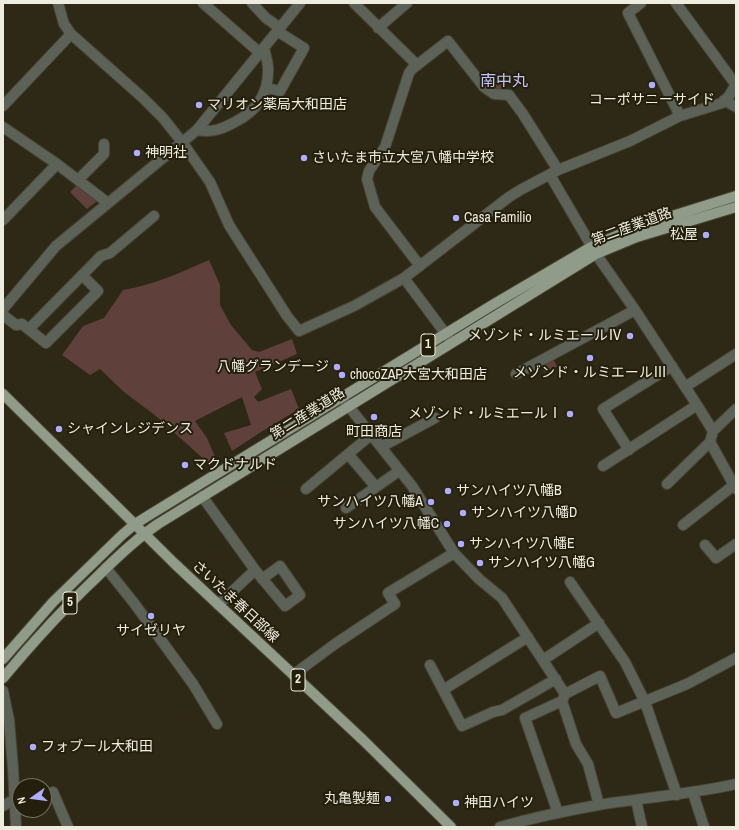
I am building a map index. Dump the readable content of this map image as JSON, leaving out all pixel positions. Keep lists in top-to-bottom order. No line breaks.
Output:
{"streets":{"main road":["第二産業道路","1","さいたま春日部線","5","2"]},"crossings":[["第二産業道路","さいたま春日部線"]],"districts":["南中丸"],"places":["コーポサニーサイド","マリオン薬局大和田店","神明社","さいたま市立大宮八幡中学校","Casa Familio","松屋","メゾンド・ルミエールⅣ","メゾンド・ルミエールⅢ","八幡グランデージ","chocoZAP大宮大和田店","メゾンド・ルミエールⅠ","町田商店","シャインレジデンス","マクドナルド","サンハイツ八幡B","サンハイツ八幡A","サンハイツ八幡D","サンハイツ八幡C","サンハイツ八幡E","サンハイツ八幡G","サイゼリヤ","フォブール大和田","丸亀製麺","神田ハイツ"],"north":"left"}
